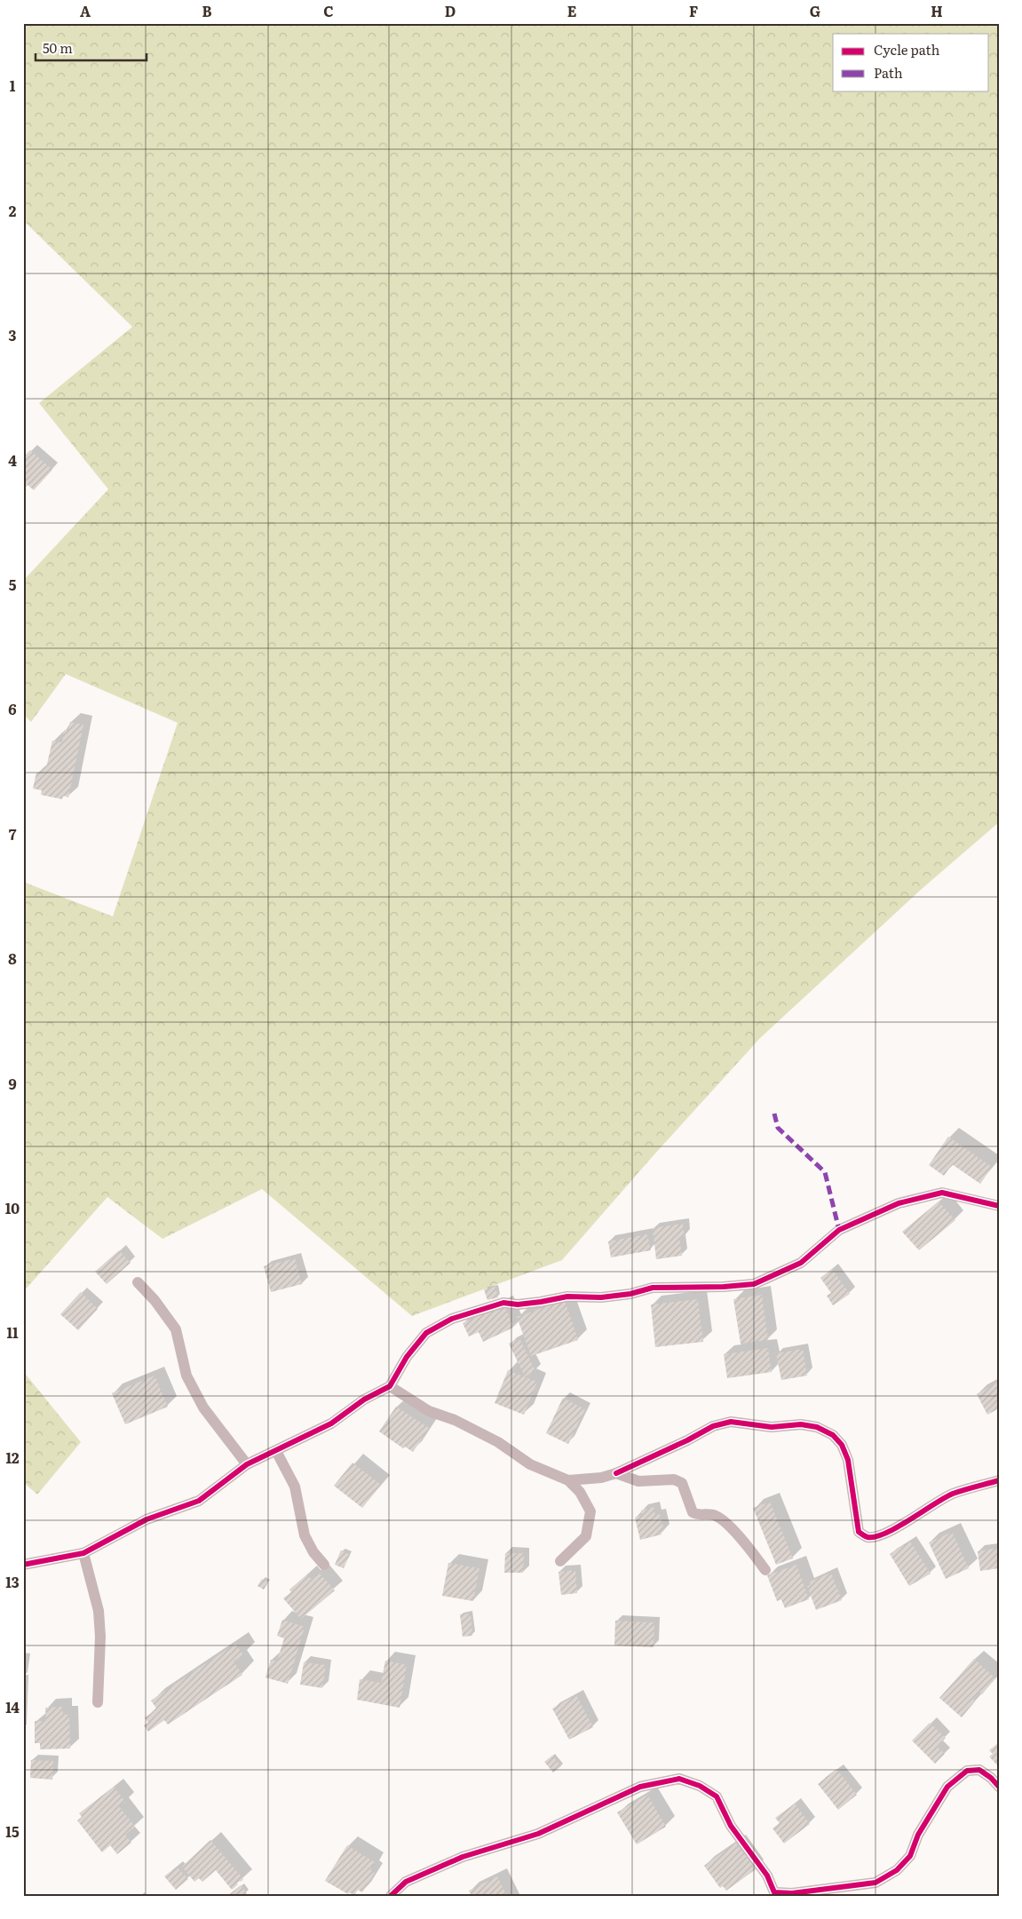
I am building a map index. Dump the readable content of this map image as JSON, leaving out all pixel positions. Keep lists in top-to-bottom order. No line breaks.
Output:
{"legend":["Cycle path","Path"],"scale_bar":"50 m","grid":{"columns":["A","B","C","D","E","F","G","H"],"rows":["1","2","3","4","5","6","7","8","9","10","11","12","13","14","15"]}}
